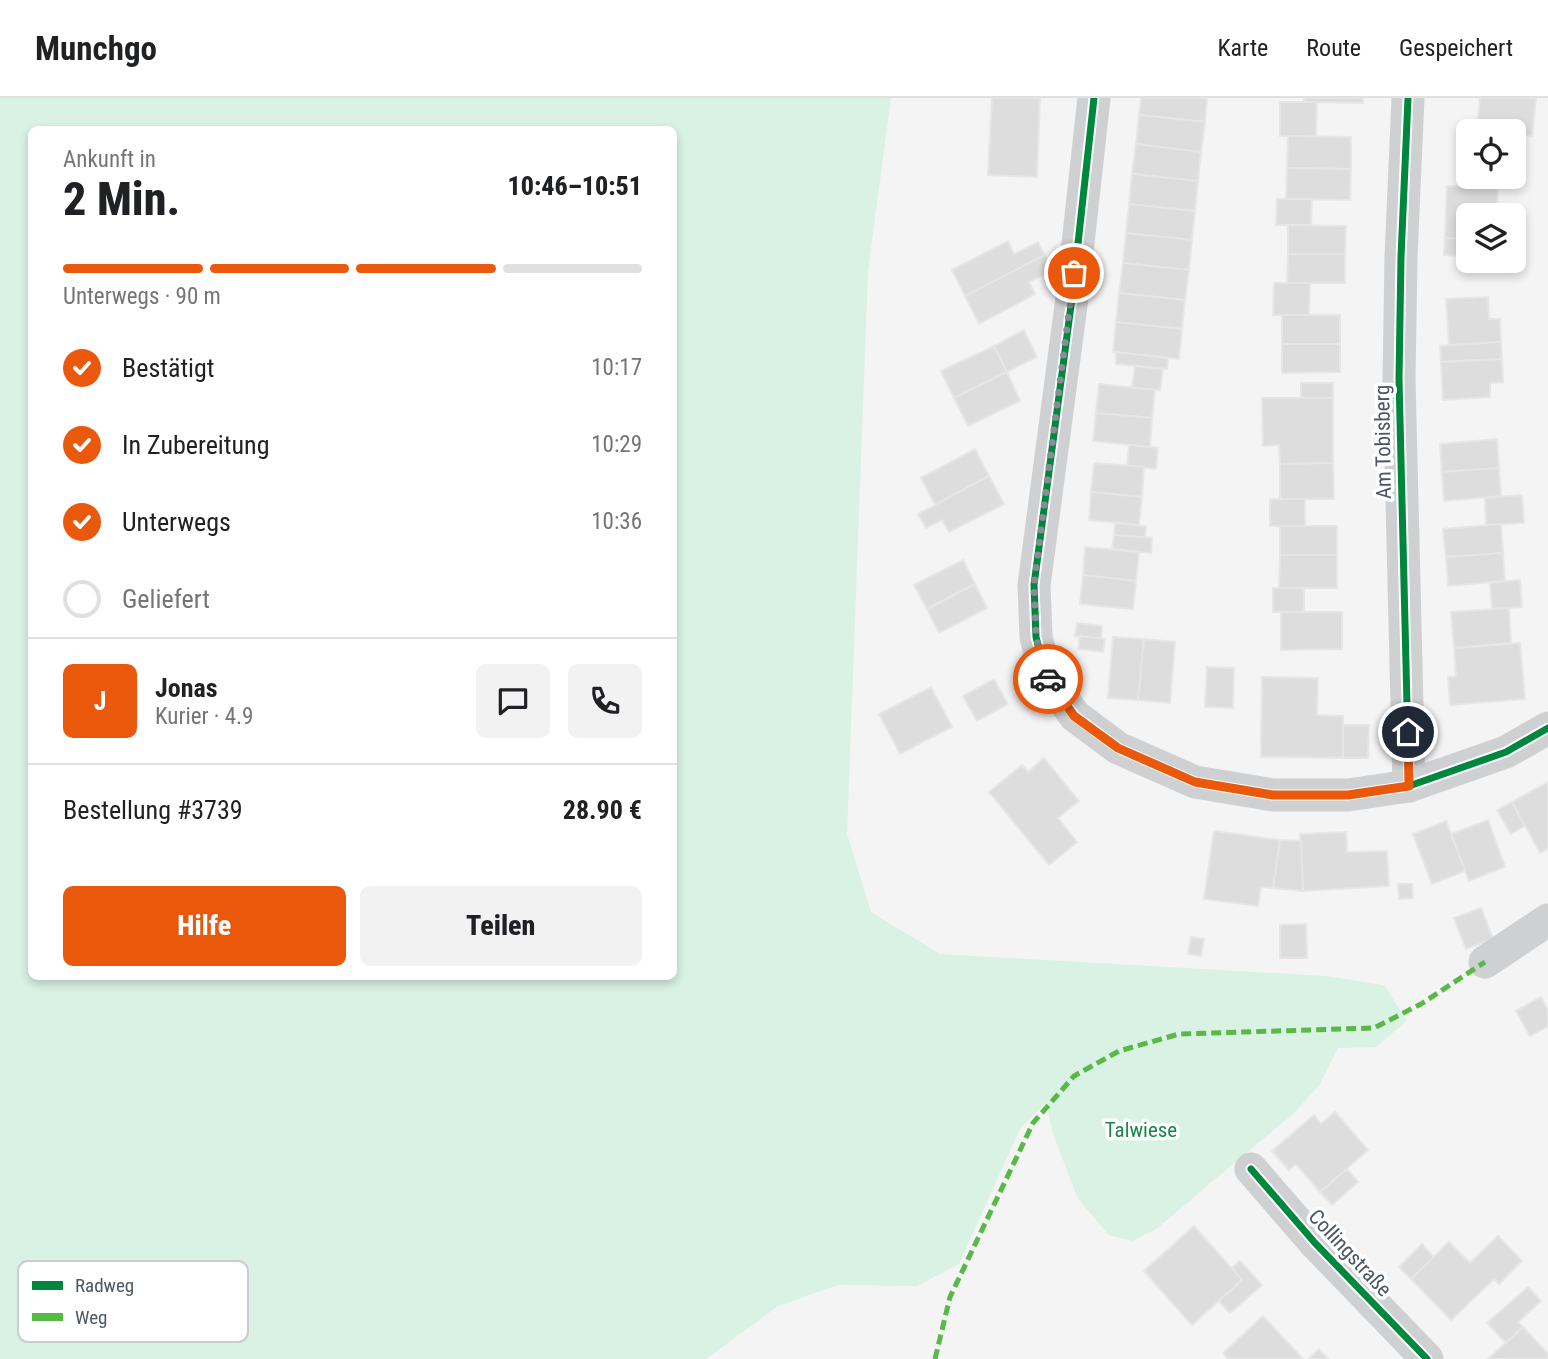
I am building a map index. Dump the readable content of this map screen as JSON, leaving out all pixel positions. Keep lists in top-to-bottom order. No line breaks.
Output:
{"streets":{"street":["Am Tobisberg","Collingstraße"]},"parks":["Talwiese"],"legend":["Radweg","Weg"],"page":{"header":"Munchgo","nav":["Karte","Route","Gespeichert"],"heading":["2 Min.","Ankunft in","10:46–10:51"],"panel":["Jonas","Kurier · 4.9","Bestellung #3739","28.90 €"],"bar":"Unterwegs · 90 m","list":[["Bestätigt","10:17"],["In Zubereitung","10:29"],["Unterwegs","10:36"],"Geliefert"],"round":"J","buttons":["Hilfe","Teilen"]}}
